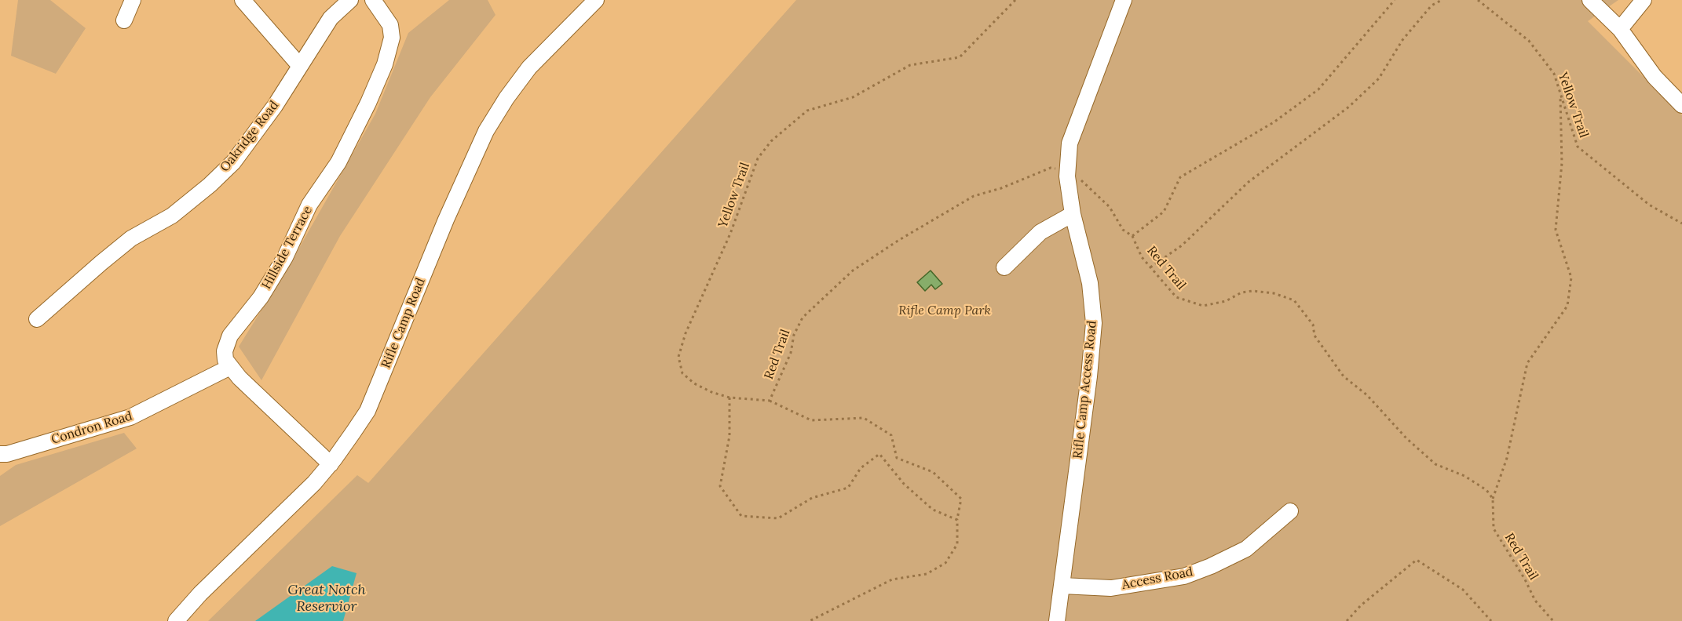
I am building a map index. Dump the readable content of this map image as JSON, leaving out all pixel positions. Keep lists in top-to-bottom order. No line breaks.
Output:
{"streets":{"street":["Oakridge Road","Hillside Terrace","Rifle Camp Road","Rifle Camp Access Road","Condron Road","Access Road"],"path":["Yellow Trail","Red Trail"]},"crossings":[["Hillside Terrace","Condron Road"],["Red Trail","Rifle Camp Access Road"],["Rifle Camp Access Road","Access Road"]],"water":["Great Notch Reservior"],"parks":["Rifle Camp Park"]}
